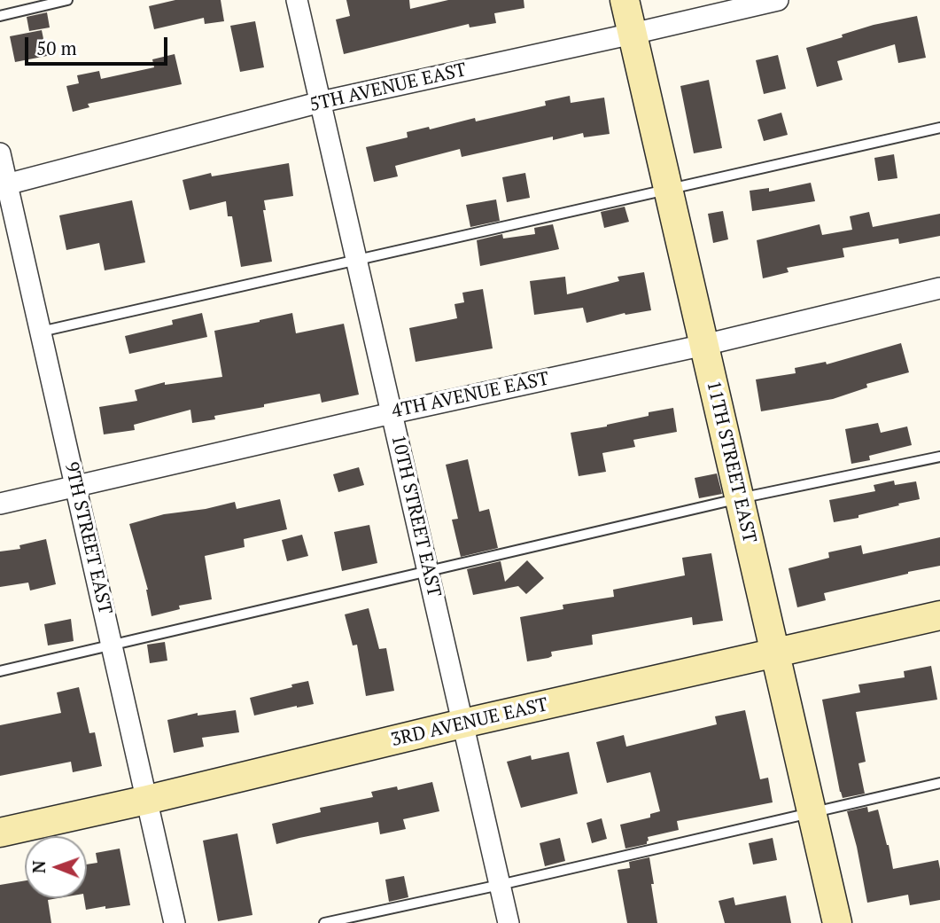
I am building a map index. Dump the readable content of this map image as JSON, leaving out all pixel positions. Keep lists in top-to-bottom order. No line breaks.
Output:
{"streets":{"street":["5TH AVENUE EAST","4TH AVENUE EAST","11TH STREET EAST","10TH STREET EAST","9TH STREET EAST","3RD AVENUE EAST"]},"crossings":[["5TH AVENUE EAST","11TH STREET EAST"],["5TH AVENUE EAST","10TH STREET EAST"],["5TH AVENUE EAST","9TH STREET EAST"],["4TH AVENUE EAST","11TH STREET EAST"],["4TH AVENUE EAST","10TH STREET EAST"],["4TH AVENUE EAST","9TH STREET EAST"],["11TH STREET EAST","3RD AVENUE EAST"],["10TH STREET EAST","3RD AVENUE EAST"],["9TH STREET EAST","3RD AVENUE EAST"]],"scale_bar":"50 m","north":"left"}
